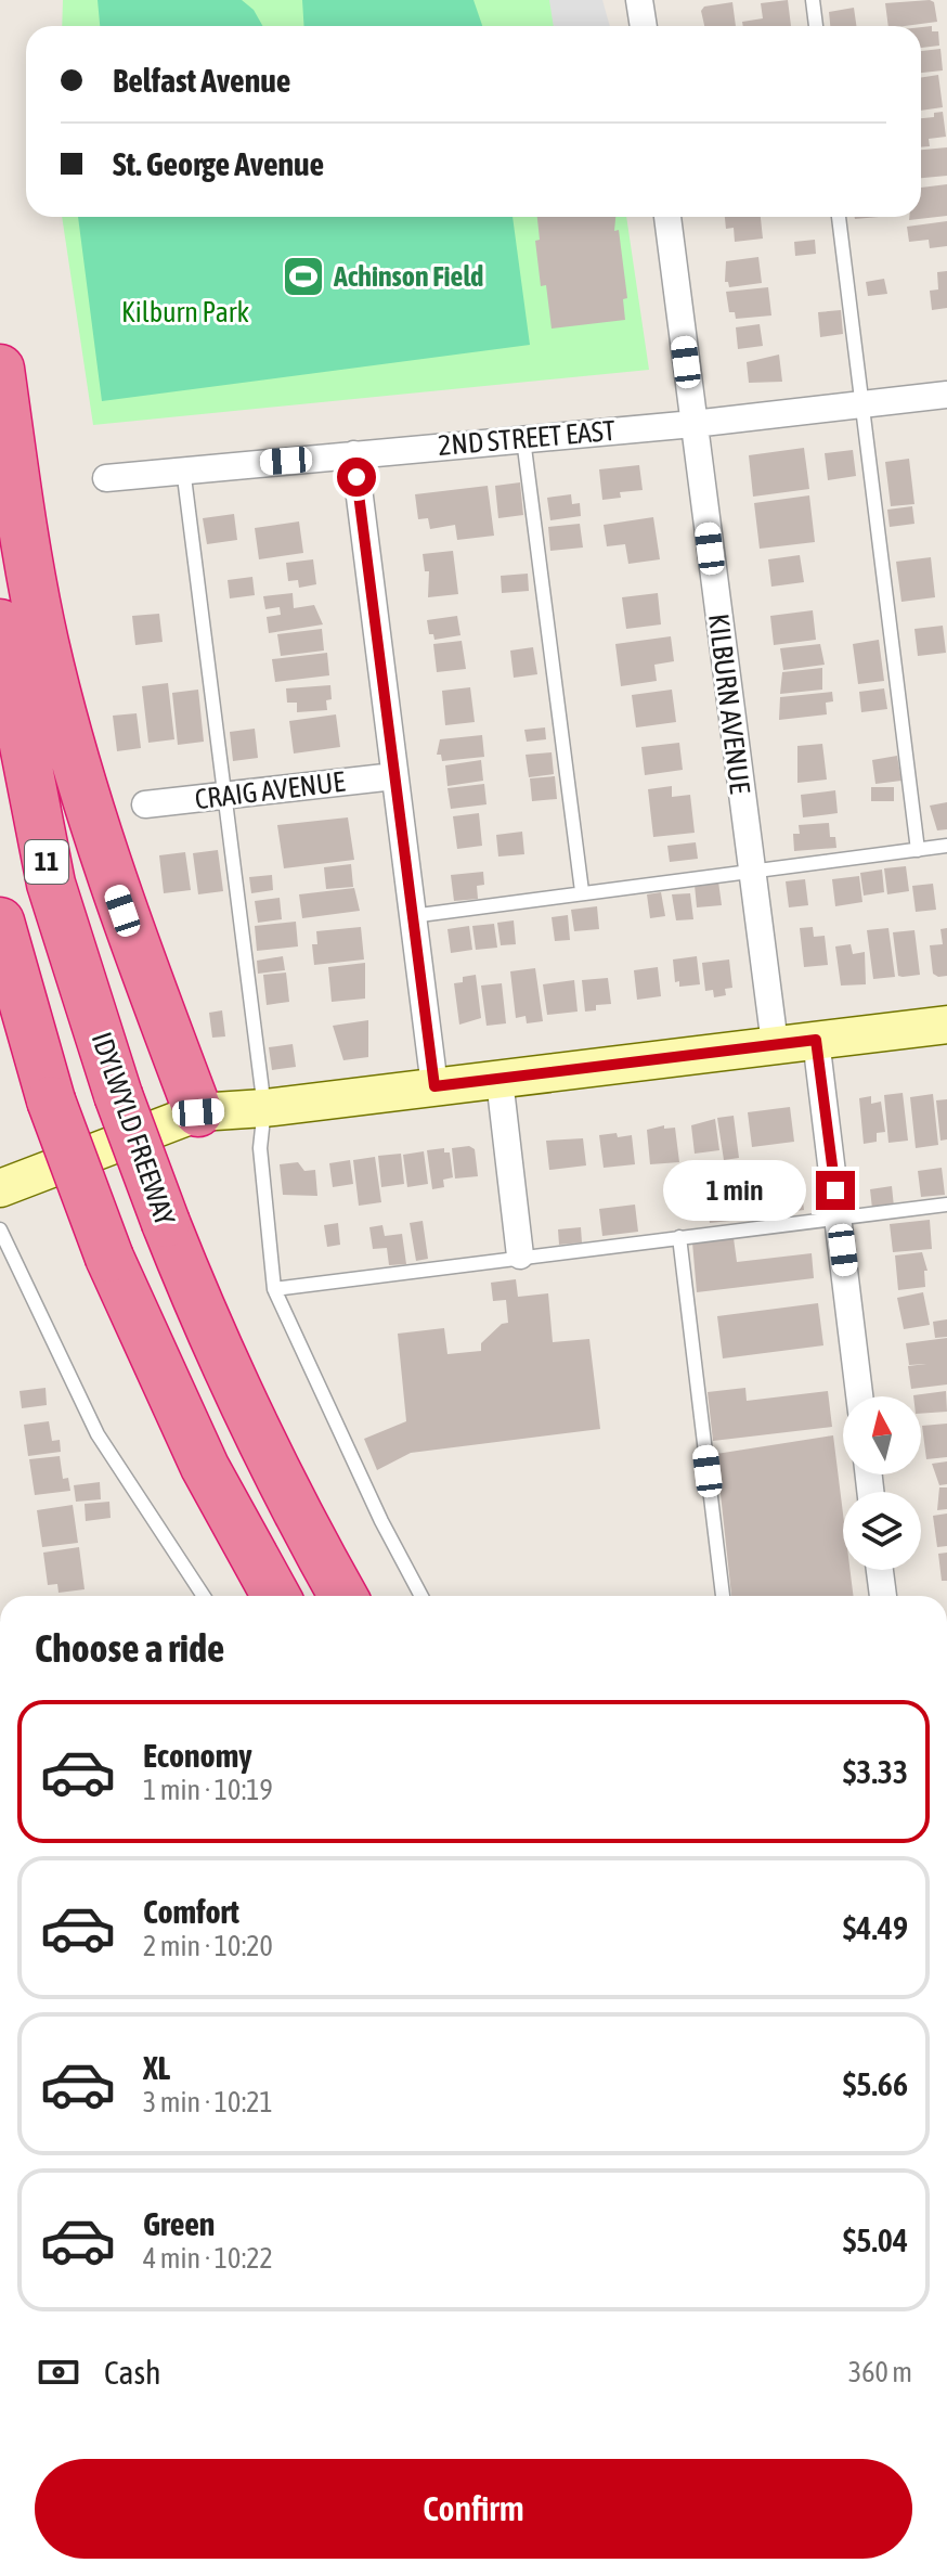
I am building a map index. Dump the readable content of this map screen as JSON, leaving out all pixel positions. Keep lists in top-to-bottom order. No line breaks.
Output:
{"streets":{"highway":["11","IDYLWYLD FREEWAY"],"street":["2ND STREET EAST","KILBURN AVENUE","CRAIG AVENUE"]},"crossings":[["2ND STREET EAST","KILBURN AVENUE"]],"parks":["Kilburn Park"],"places":{"sports":["Achinson Field"]},"north":"top","page":{"banner":["Belfast Avenue","St. George Avenue"],"bubble":"1 min","heading":"Choose a ride","list":[{"name":"Economy","note":"1 min · 10:19","value":"$3.33"},{"name":"Comfort","note":"2 min · 10:20","value":"$4.49"},{"name":"XL","note":"3 min · 10:21","value":"$5.66"},{"name":"Green","note":"4 min · 10:22","value":"$5.04"}],"pay":["Cash","360 m"],"buttons":"Confirm"}}
